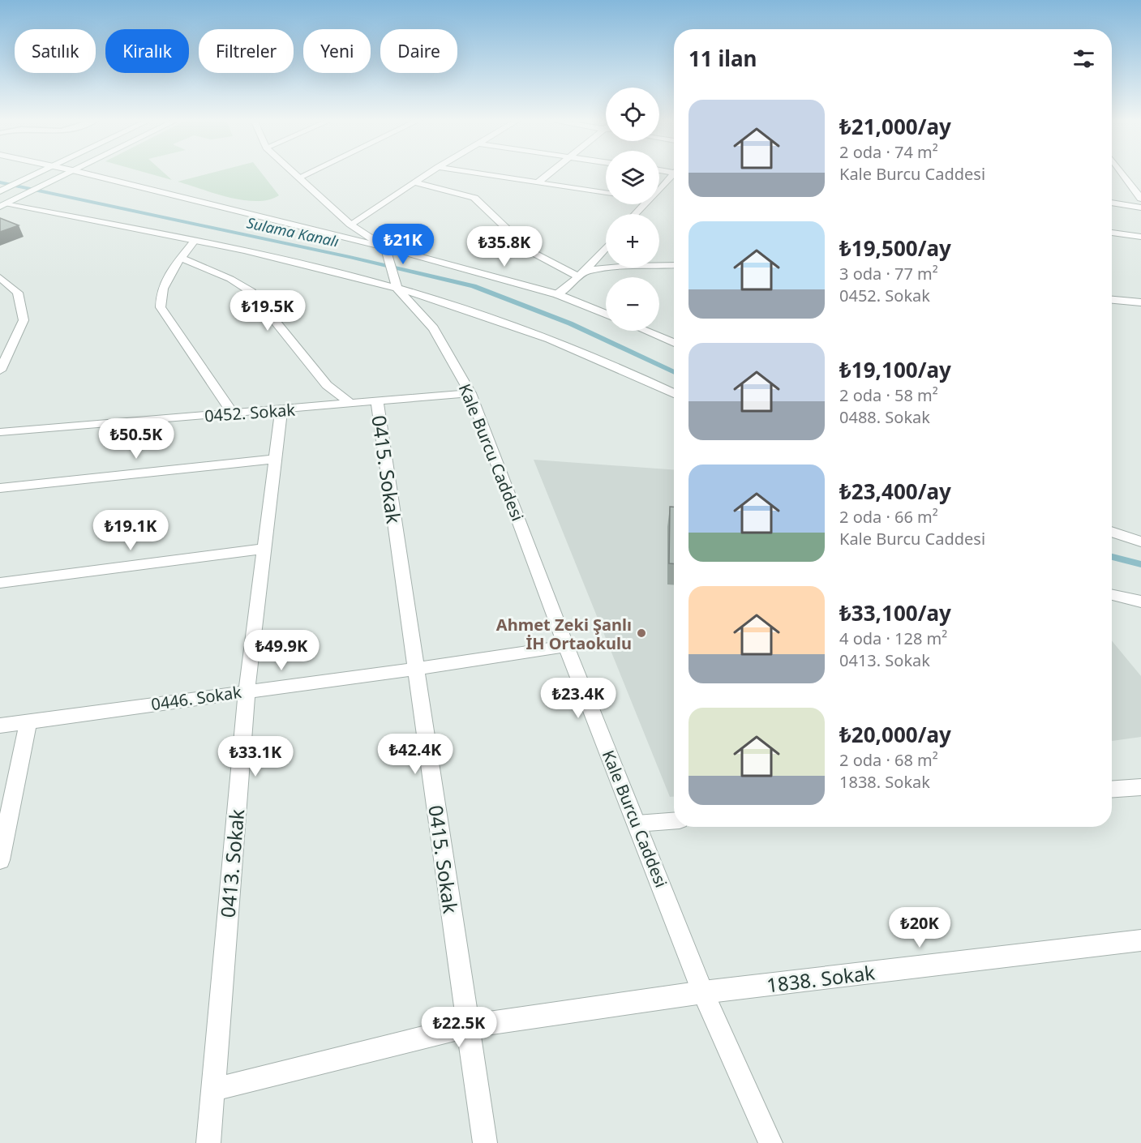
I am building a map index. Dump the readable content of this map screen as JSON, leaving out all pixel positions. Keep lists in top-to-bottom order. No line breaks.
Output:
{"streets":{"street":["0452. Sokak","Kale Burcu Caddesi","0415. Sokak","0446. Sokak","0413. Sokak","1838. Sokak"]},"crossings":[["0452. Sokak","Kale Burcu Caddesi"],["0452. Sokak","0415. Sokak"],["0452. Sokak","0413. Sokak"],["Kale Burcu Caddesi","0446. Sokak"],["Kale Burcu Caddesi","1838. Sokak"],["0415. Sokak","0446. Sokak"],["0415. Sokak","1838. Sokak"],["0446. Sokak","0413. Sokak"],["0413. Sokak","1838. Sokak"]],"water":["Sulama Kanalı"],"places":["Ahmet Zeki Şanlı İH Ortaokulu"],"page":{"chip":["Satılık","Kiralık","Filtreler","Yeni","Daire"],"heading":"11 ilan","map_buttons":["+","−"],"list":[{"name":"₺21,000/ay","note":"2 oda · 74 m² · Kale Burcu Caddesi"},{"name":"₺19,500/ay","note":"3 oda · 77 m² · 0452. Sokak"},{"name":"₺19,100/ay","note":"2 oda · 58 m² · 0488. Sokak"},{"name":"₺23,400/ay","note":"2 oda · 66 m² · Kale Burcu Caddesi"},{"name":"₺33,100/ay","note":"4 oda · 128 m² · 0413. Sokak"},{"name":"₺20,000/ay","note":"2 oda · 68 m² · 1838. Sokak"}],"price":["₺21K","₺35.8K","₺19.5K","₺50.5K","₺19.1K","₺49.9K","₺23.4K","₺42.4K","₺33.1K","₺20K","₺22.5K"]}}
